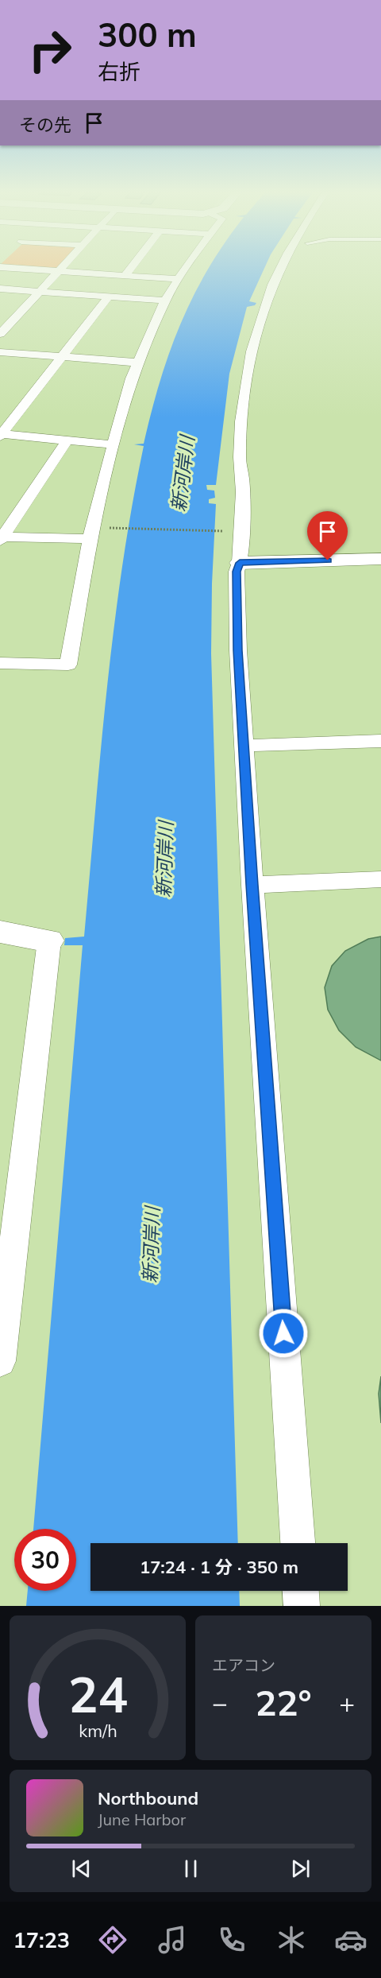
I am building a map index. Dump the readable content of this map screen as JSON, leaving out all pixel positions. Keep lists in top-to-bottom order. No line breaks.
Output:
{"water":["新河岸川"],"page":{"turn":["300 m","右折"],"then":"その先","limit":"30","trip":"17:24 · 1 分 · 350 m","tile":"エアコン","heat":["−","22°","+"],"song":["Northbound","June Harbor"],"tabs":"17:23","gauge":["24","km/h"]}}
